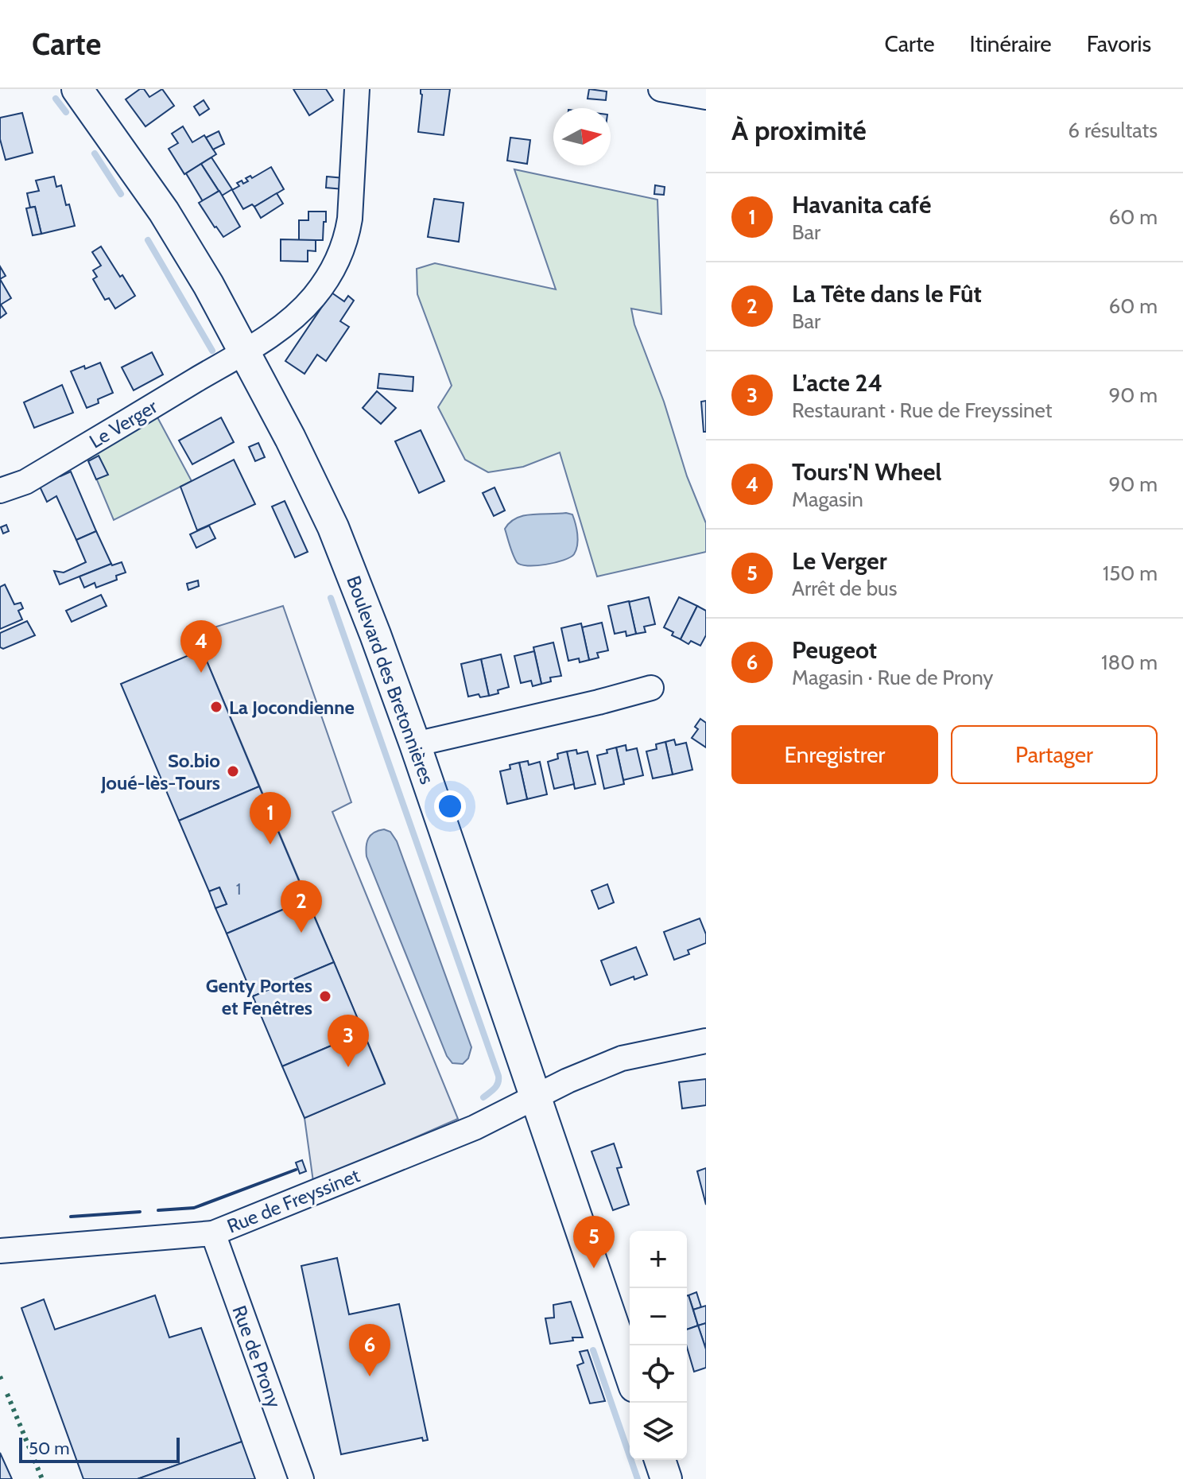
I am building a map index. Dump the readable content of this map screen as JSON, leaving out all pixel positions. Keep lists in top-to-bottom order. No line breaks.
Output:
{"streets":{"main road":["Boulevard des Bretonnières"],"street":["Le Verger","Rue de Freyssinet","Rue de Prony"]},"crossings":[["Le Verger","Boulevard des Bretonnières"],["Boulevard des Bretonnières","Rue de Freyssinet"],["Rue de Freyssinet","Rue de Prony"]],"places":["La Jocondienne","So.bio Joué-lès-Tours","Genty Portes et Fenêtres"],"house_numbers":["1"],"scale_bar":"50 m","north":"right","page":{"header":"Carte","nav":["Carte","Itinéraire","Favoris"],"heading":["À proximité","6 résultats"],"list":[{"mark":"1","name":"Havanita café","note":"Bar","value":"60 m"},{"mark":"2","name":"La Tête dans le Fût","note":"Bar","value":"60 m"},{"mark":"3","name":"L’acte 24","note":"Restaurant · Rue de Freyssinet","value":"90 m"},{"mark":"4","name":"Tours'N Wheel","note":"Magasin","value":"90 m"},{"mark":"5","name":"Le Verger","note":"Arrêt de bus","value":"150 m"},{"mark":"6","name":"Peugeot","note":"Magasin · Rue de Prony","value":"180 m"}],"pins":["4","1","2","3","5","6"],"buttons":["Enregistrer","Partager"],"map_buttons":["+","−"],"scale":"50 m"}}
